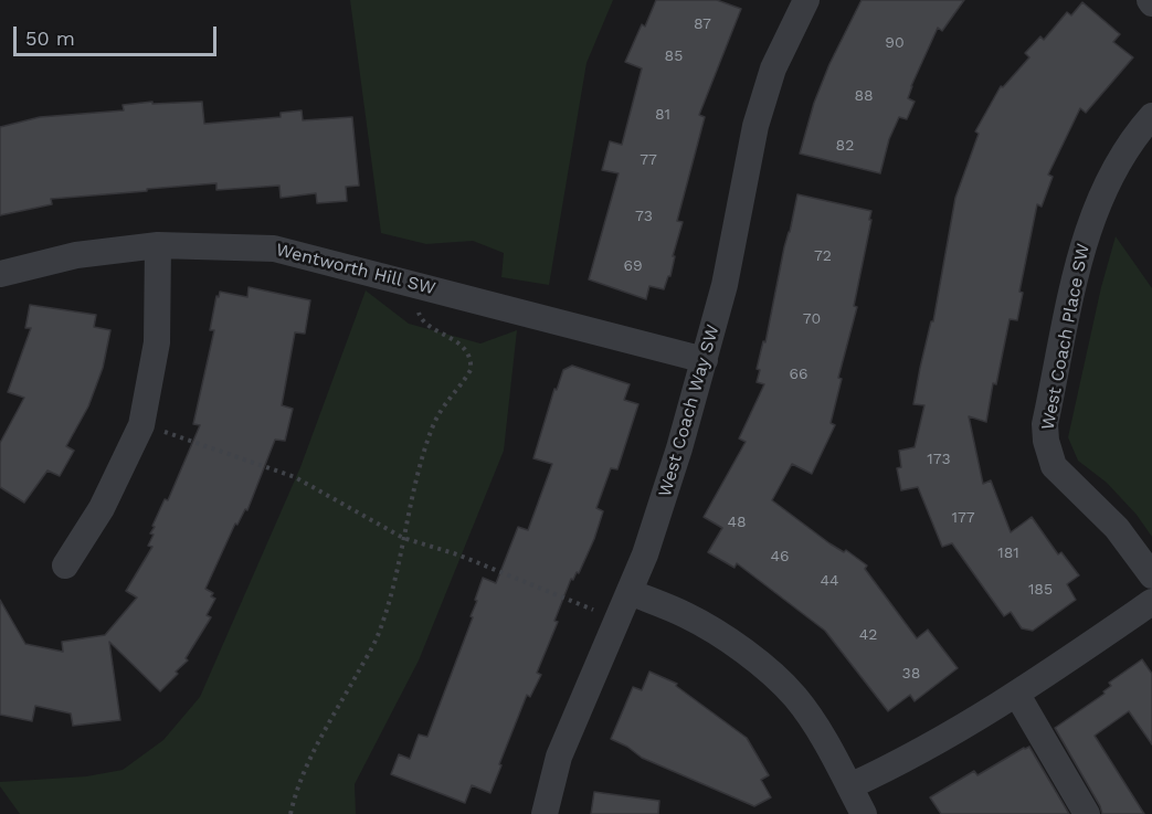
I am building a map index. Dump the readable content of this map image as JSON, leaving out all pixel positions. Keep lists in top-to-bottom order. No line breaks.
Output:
{"streets":{"street":["Wentworth Hill SW","West Coach Place SW","West Coach Way SW"]},"crossings":[["Wentworth Hill SW","West Coach Way SW"]],"house_numbers":["87","90","85","88","81","82","77","73","72","69","70","66","173","177","48","181","46","44","185","42","38"],"scale_bar":"50 m"}
